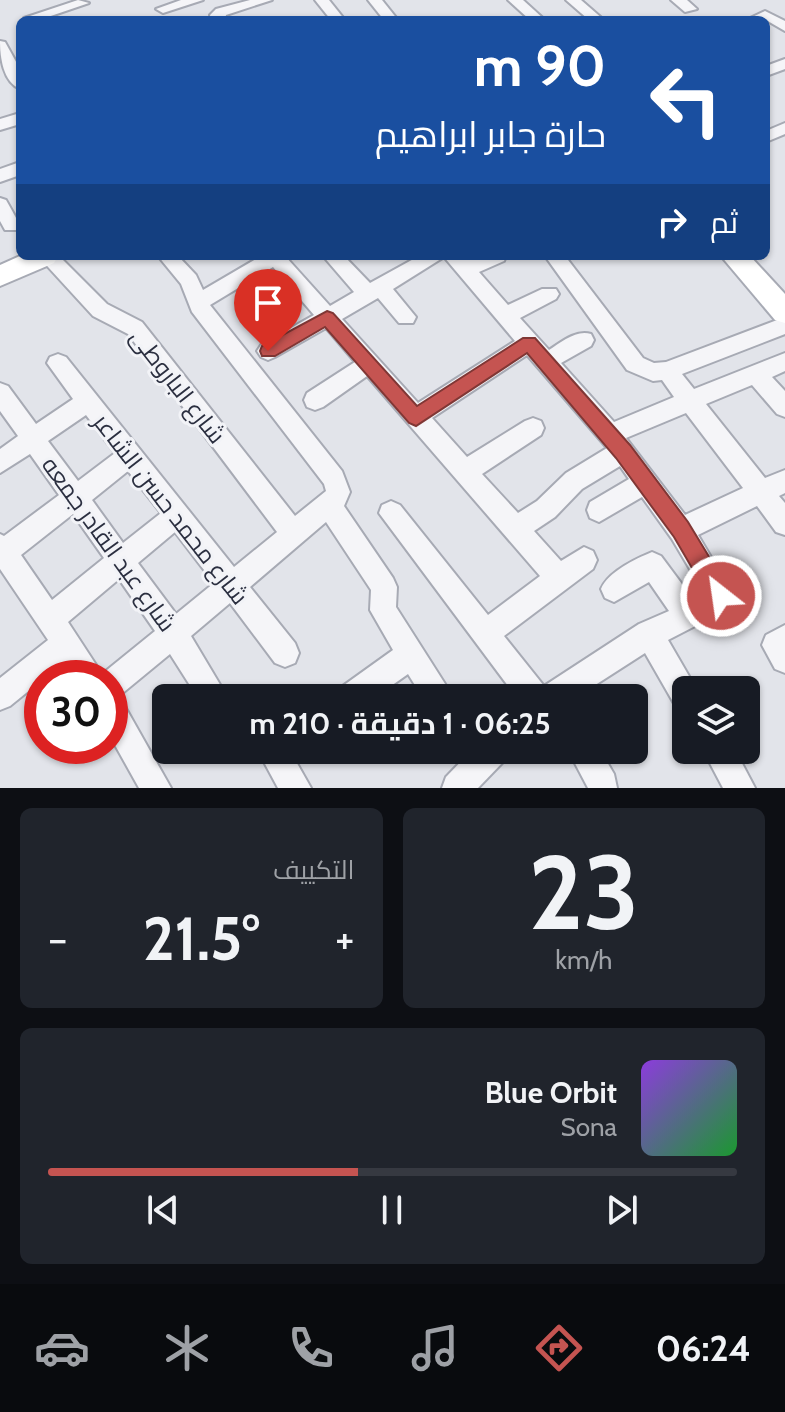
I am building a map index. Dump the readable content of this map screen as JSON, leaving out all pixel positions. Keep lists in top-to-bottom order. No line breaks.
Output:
{"streets":{"street":["شارع الباروطى","شارع محمد حسن الشاعر","شارع عبد القادر جمعه"]},"page":{"turn":["90 m","حارة جابر ابراهيم"],"then":"ثم","limit":"30","trip":"06:25 · 1 دقيقة · 210 m","tile":[["23","km/h"],"التكييف"],"heat":["−","21.5°","+"],"song":["Blue Orbit","Sona"],"tabs":"06:24"}}
